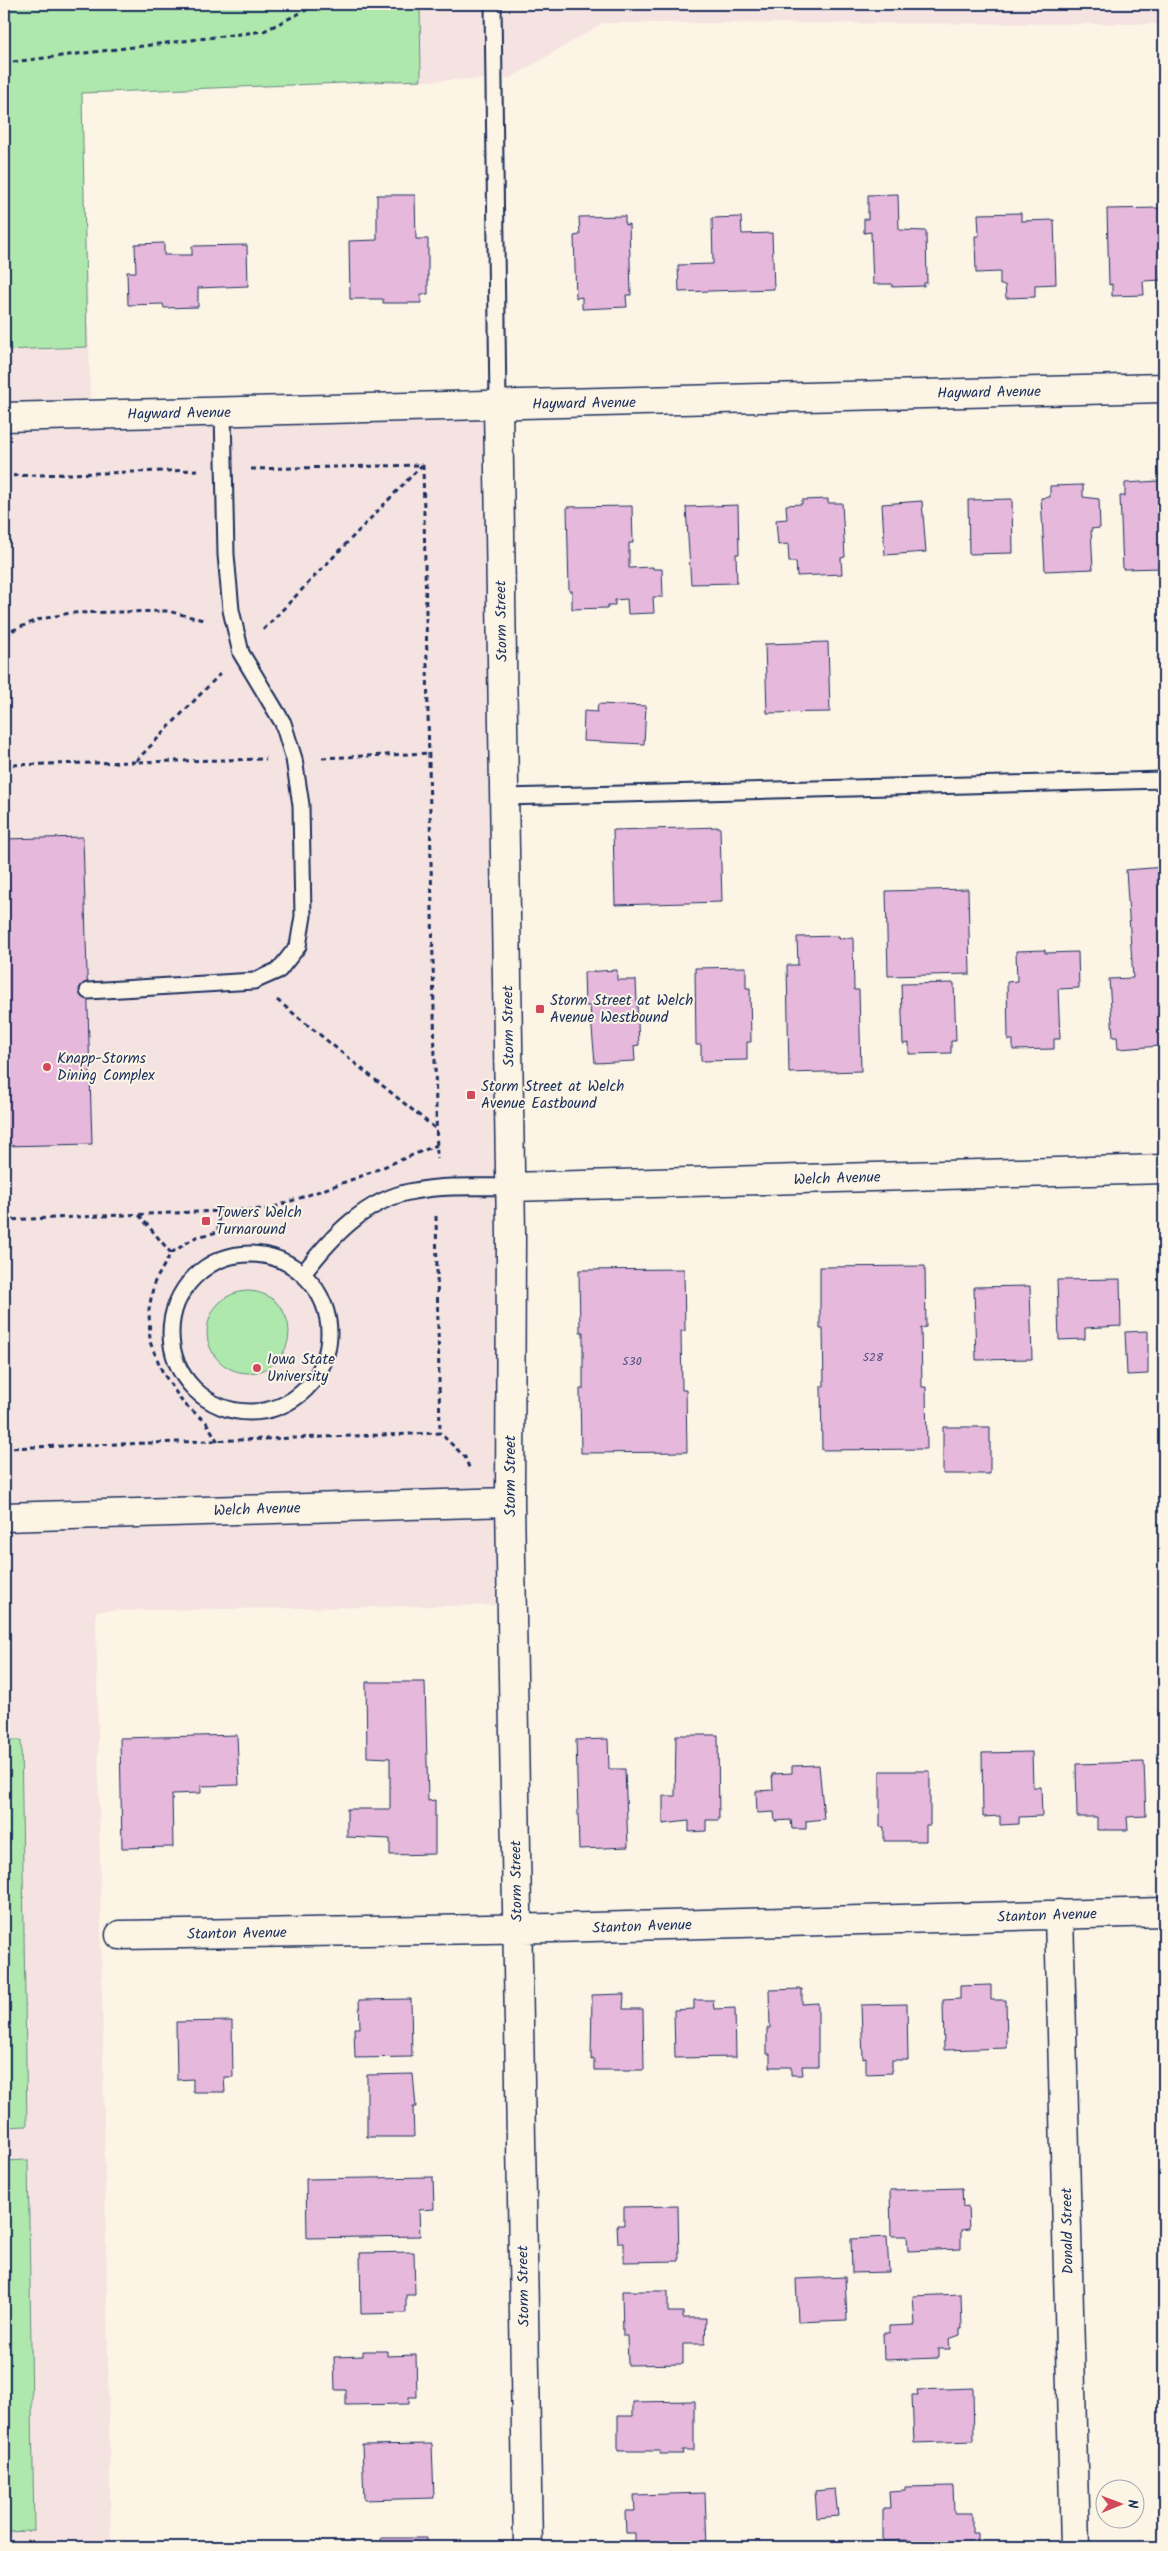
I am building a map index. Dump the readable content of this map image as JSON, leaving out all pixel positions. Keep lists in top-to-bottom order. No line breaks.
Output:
{"streets":{"street":["Hayward Avenue","Storm Street","Welch Avenue","Stanton Avenue","Donald Street"]},"crossings":[["Hayward Avenue","Storm Street"],["Storm Street","Welch Avenue"],["Storm Street","Stanton Avenue"],["Stanton Avenue","Donald Street"]],"places":{"transit":["Storm Street at Welch Avenue Westbound","Storm Street at Welch Avenue Eastbound","Towers Welch Turnaround"],"other":["Knapp-Storms Dining Complex","Iowa State University"]},"house_numbers":["528","530"],"north":"right"}
